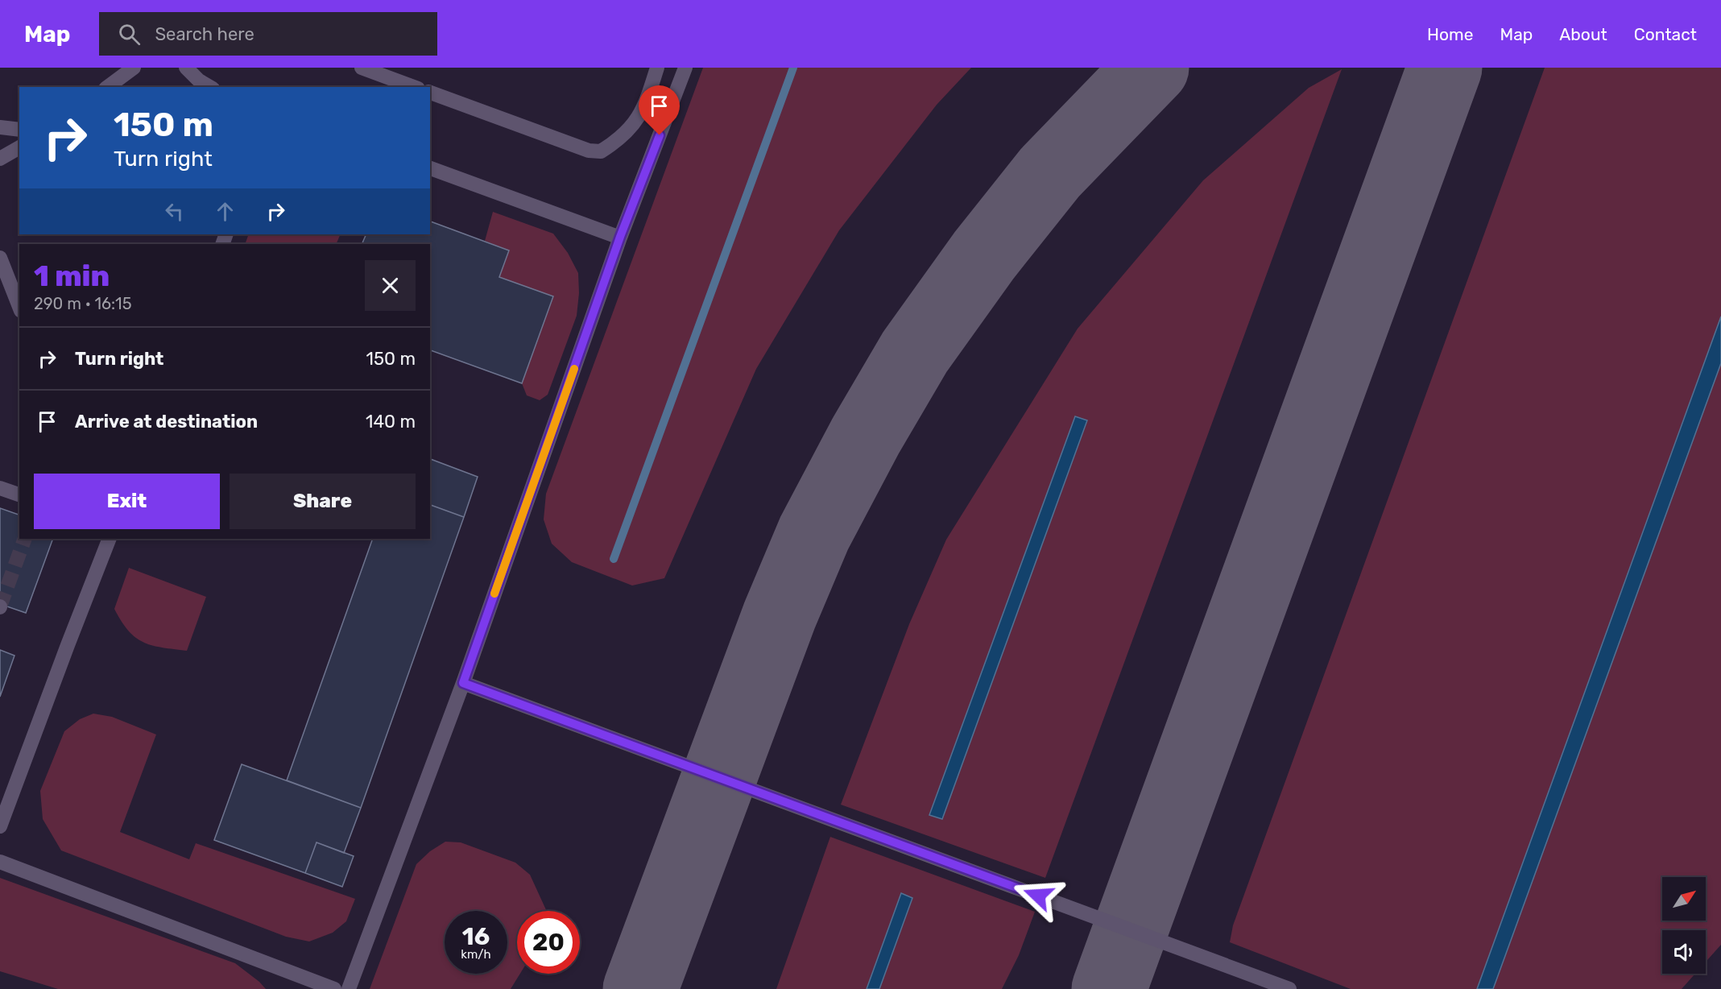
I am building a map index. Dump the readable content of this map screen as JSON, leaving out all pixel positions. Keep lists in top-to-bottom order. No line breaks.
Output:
{"north":"top right","page":{"header":"Map","search":"Search here","nav":["Home","Map","About","Contact"],"turn":["150 m","Turn right"],"heading":["1 min","290 m · 16:15"],"list":[{"name":"Turn right","value":"150 m"},{"name":"Arrive at destination","value":"140 m"}],"buttons":["Exit","Share"],"speed":"16 km/h","limit":"20"}}
